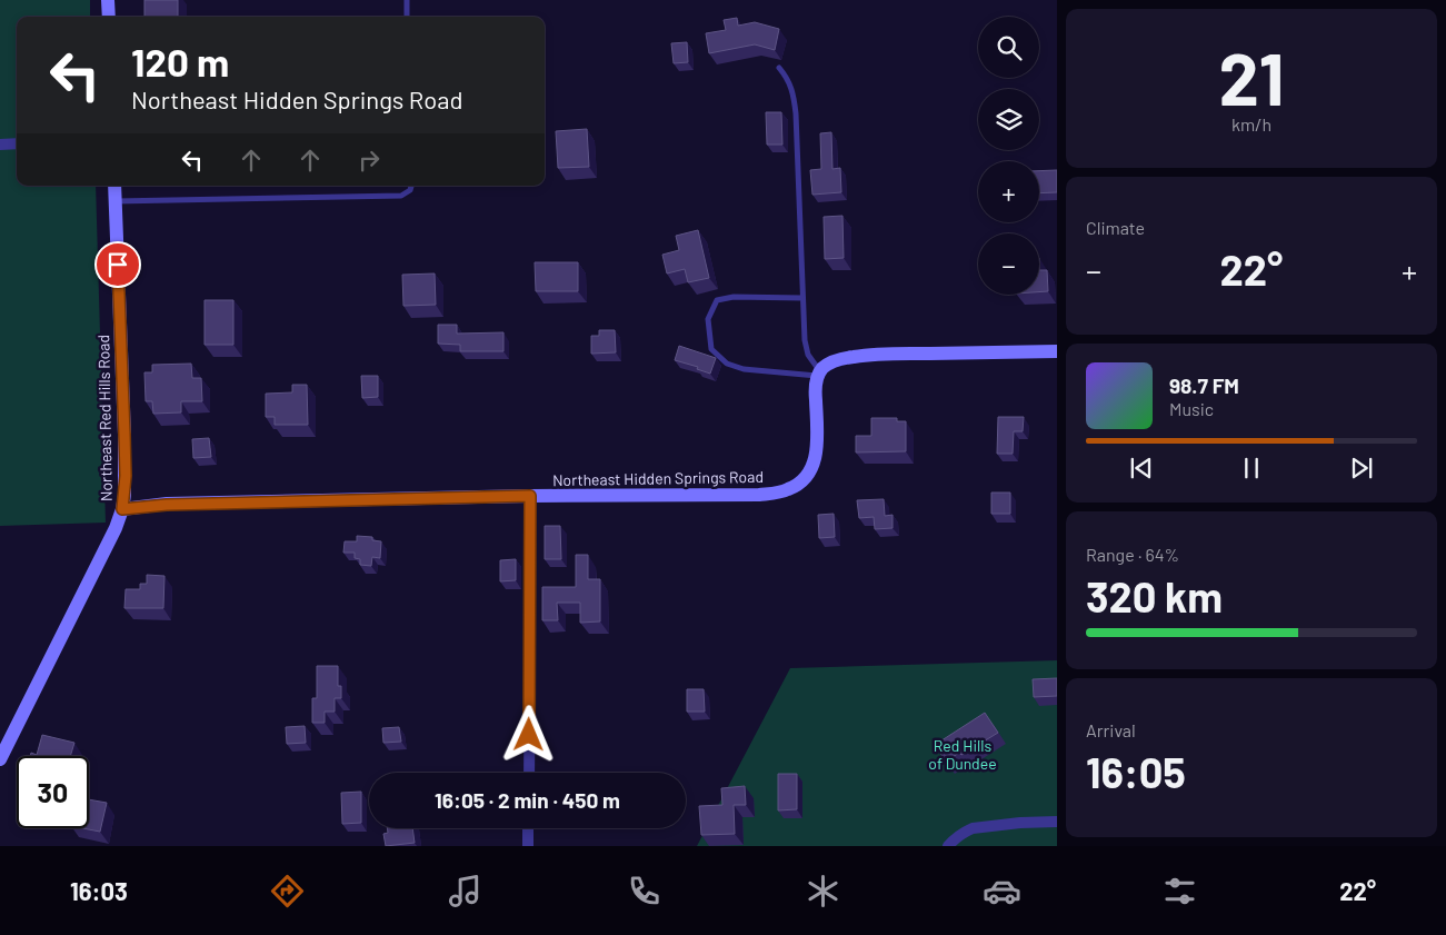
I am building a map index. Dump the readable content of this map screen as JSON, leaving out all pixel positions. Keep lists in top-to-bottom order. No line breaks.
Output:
{"streets":{"street":["Northeast Red Hills Road","Northeast Hidden Springs Road"]},"crossings":[["Northeast Red Hills Road","Northeast Hidden Springs Road"]],"parks":["Red Hills of Dundee"],"page":{"tile":[["21","km/h"],"Climate",["Range · 64%","320 km"],["Arrival","16:05"]],"map_buttons":["+","−"],"turn":["120 m","Northeast Hidden Springs Road"],"heat":["−","22°","+"],"song":["98.7 FM","Music"],"limit":"30","trip":"16:05 · 2 min · 450 m","tabs":["16:03","22°"]}}
